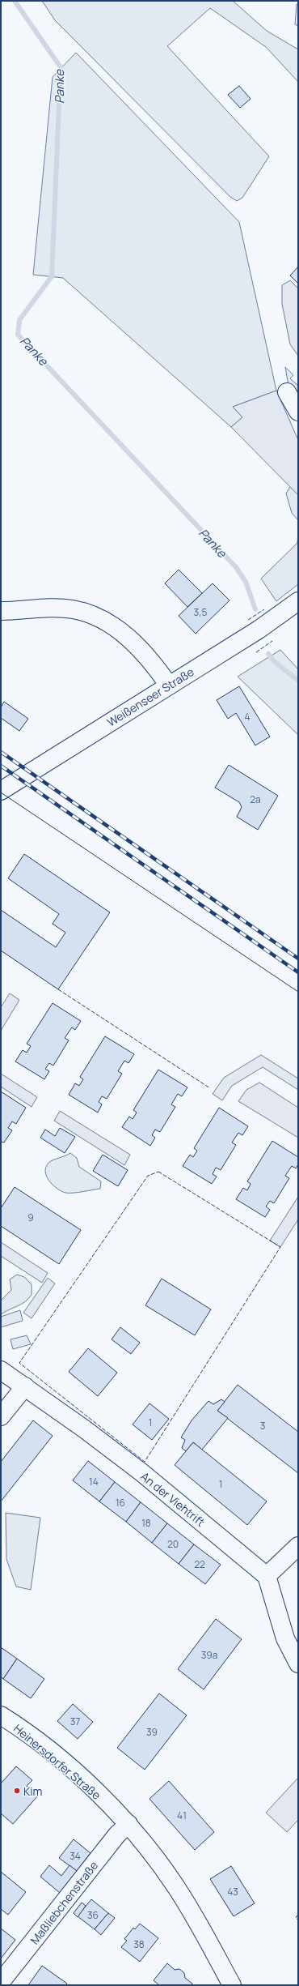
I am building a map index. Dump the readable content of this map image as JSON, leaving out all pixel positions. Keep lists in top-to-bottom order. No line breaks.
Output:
{"streets":{"street":["Weißenseer Straße","An der Viehtrift","Heinersdorfer Straße","Maßliebchenstraße"]},"crossings":[["Heinersdorfer Straße","Maßliebchenstraße"]],"water":["Panke"],"places":["Kim"],"house_numbers":["3,5","4","2a","9","1","3","14","1","16","18","20","22","39a","37","39","41","34","43","36","38"]}
